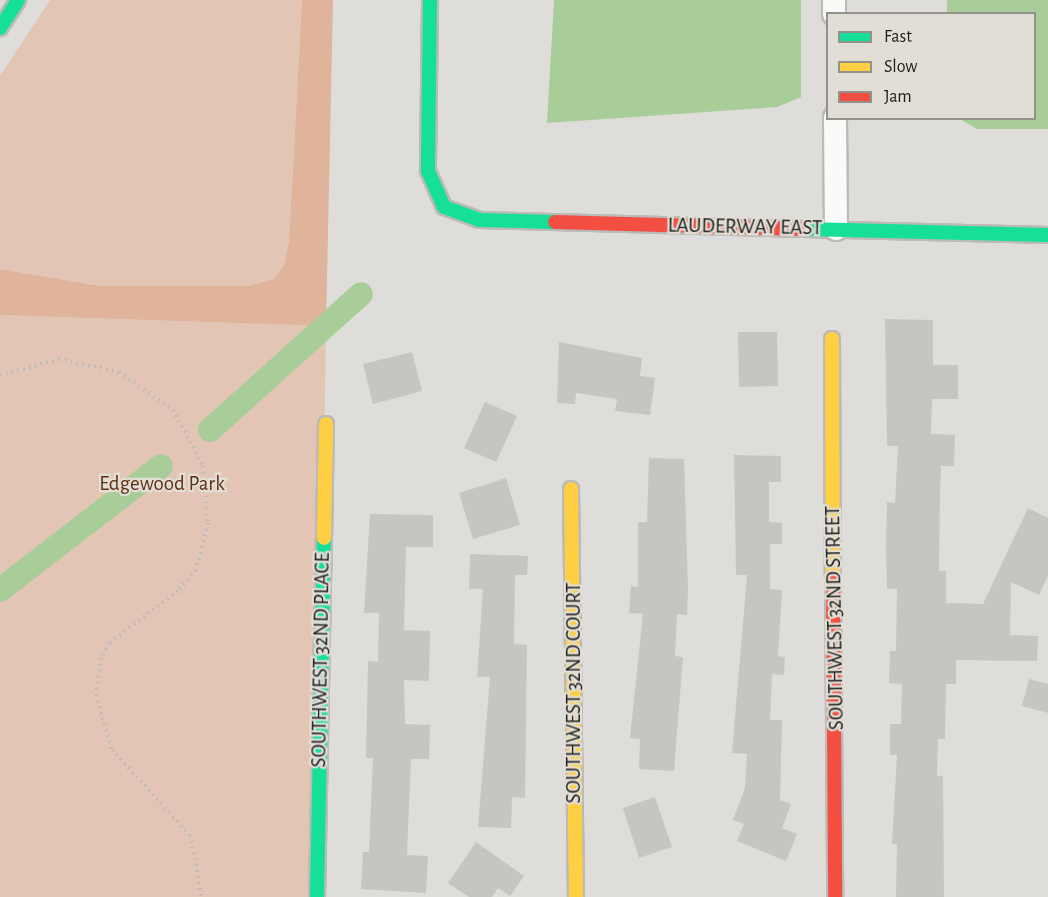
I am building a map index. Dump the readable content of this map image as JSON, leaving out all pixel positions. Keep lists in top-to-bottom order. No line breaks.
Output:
{"streets":{"main road":["LAUDERWAY EAST","SOUTHWEST 32ND STREET","SOUTHWEST 32ND PLACE","SOUTHWEST 32ND COURT"]},"parks":["Edgewood Park"],"legend":["Fast","Slow","Jam"]}
